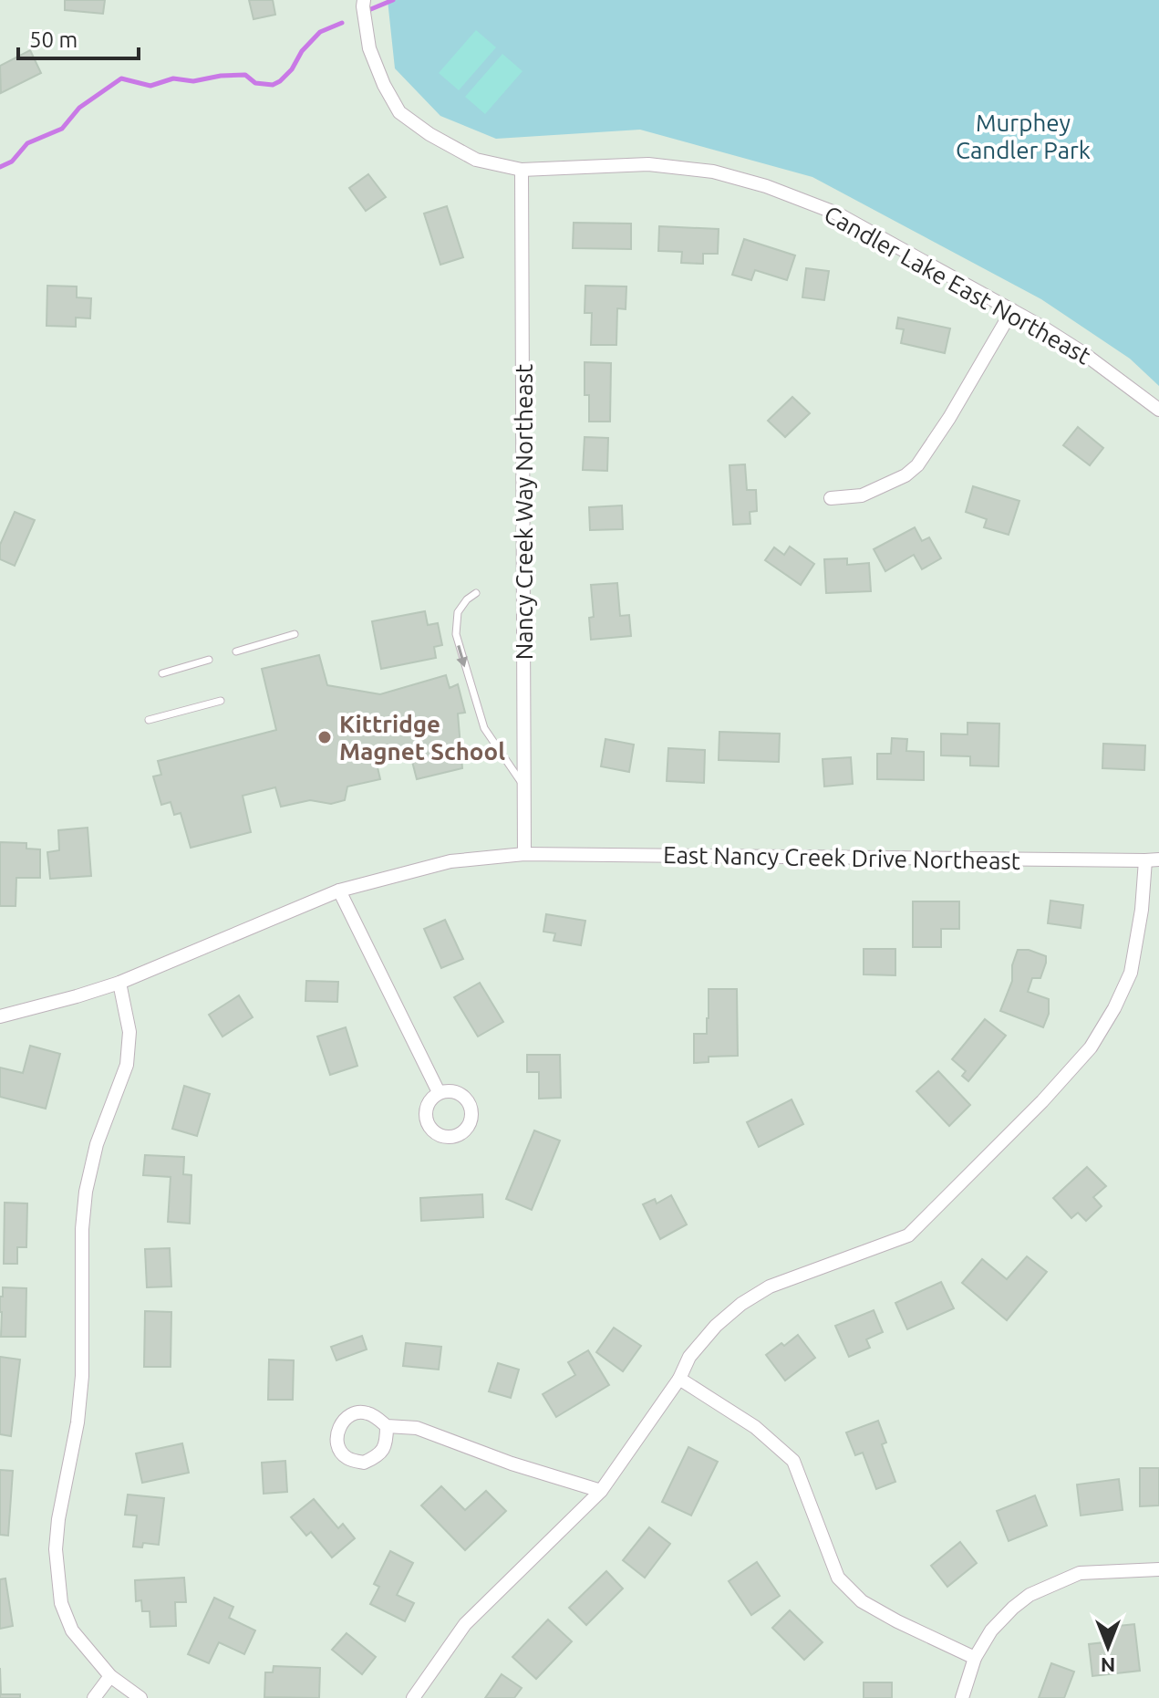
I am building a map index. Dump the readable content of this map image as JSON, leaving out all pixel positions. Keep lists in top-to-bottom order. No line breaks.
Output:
{"streets":{"street":["Candler Lake East Northeast","Nancy Creek Way Northeast","East Nancy Creek Drive Northeast"]},"crossings":[["Candler Lake East Northeast","Nancy Creek Way Northeast"],["Nancy Creek Way Northeast","East Nancy Creek Drive Northeast"]],"parks":["Murphey Candler Park"],"places":["Kittridge Magnet School"],"scale_bar":"50 m","north":"bottom"}
